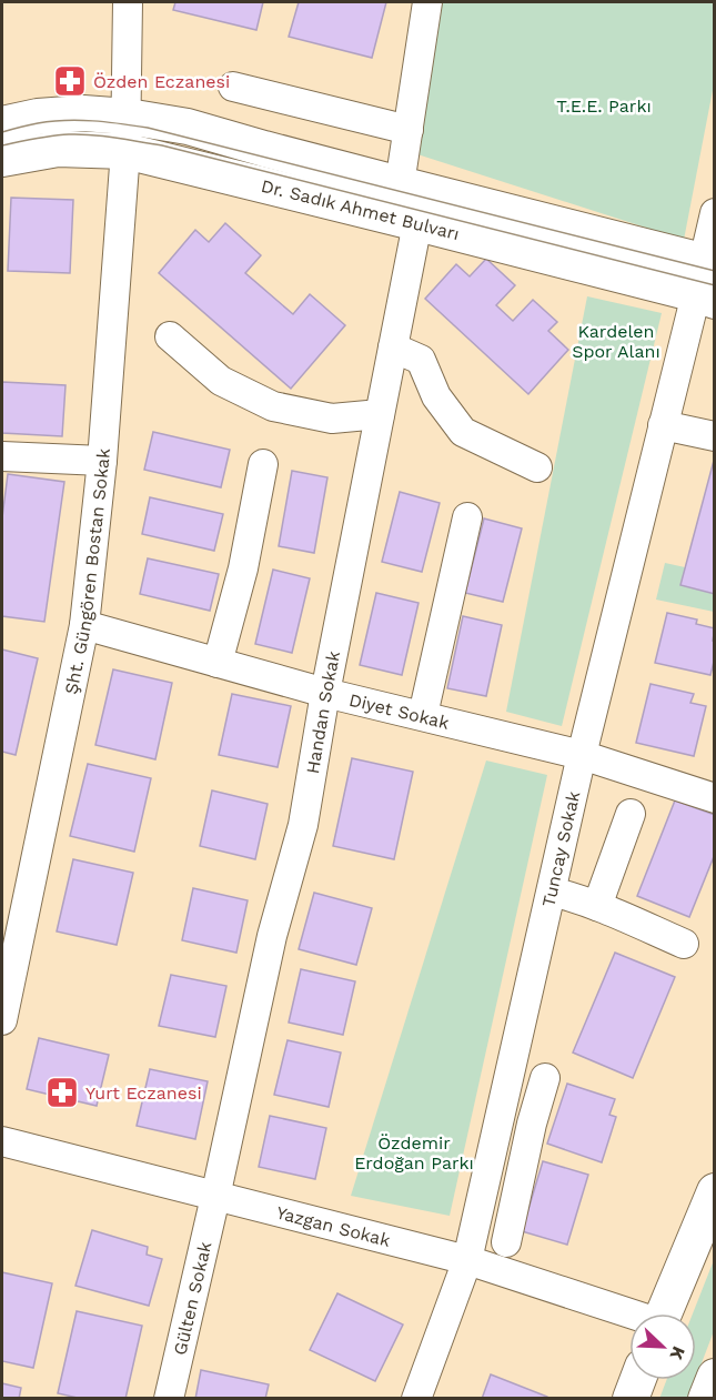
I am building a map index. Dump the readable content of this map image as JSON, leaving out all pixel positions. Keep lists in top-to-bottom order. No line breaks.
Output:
{"streets":{"main road":["Dr. Sadık Ahmet Bulvarı"],"street":["Şht. Güngören Bostan Sokak","Diyet Sokak","Handan Sokak","Tuncay Sokak","Yazgan Sokak","Gülten Sokak"]},"crossings":[["Dr. Sadık Ahmet Bulvarı","Şht. Güngören Bostan Sokak"],["Dr. Sadık Ahmet Bulvarı","Handan Sokak"],["Dr. Sadık Ahmet Bulvarı","Tuncay Sokak"],["Şht. Güngören Bostan Sokak","Diyet Sokak"],["Diyet Sokak","Handan Sokak"],["Diyet Sokak","Tuncay Sokak"],["Handan Sokak","Yazgan Sokak"],["Handan Sokak","Gülten Sokak"],["Tuncay Sokak","Yazgan Sokak"],["Yazgan Sokak","Gülten Sokak"]],"parks":["T.E.E. Parkı","Kardelen Spor Alanı","Özdemir Erdoğan Parkı"],"places":{"pharmacy":["Özden Eczanesi","Yurt Eczanesi"]},"north":"bottom right"}
